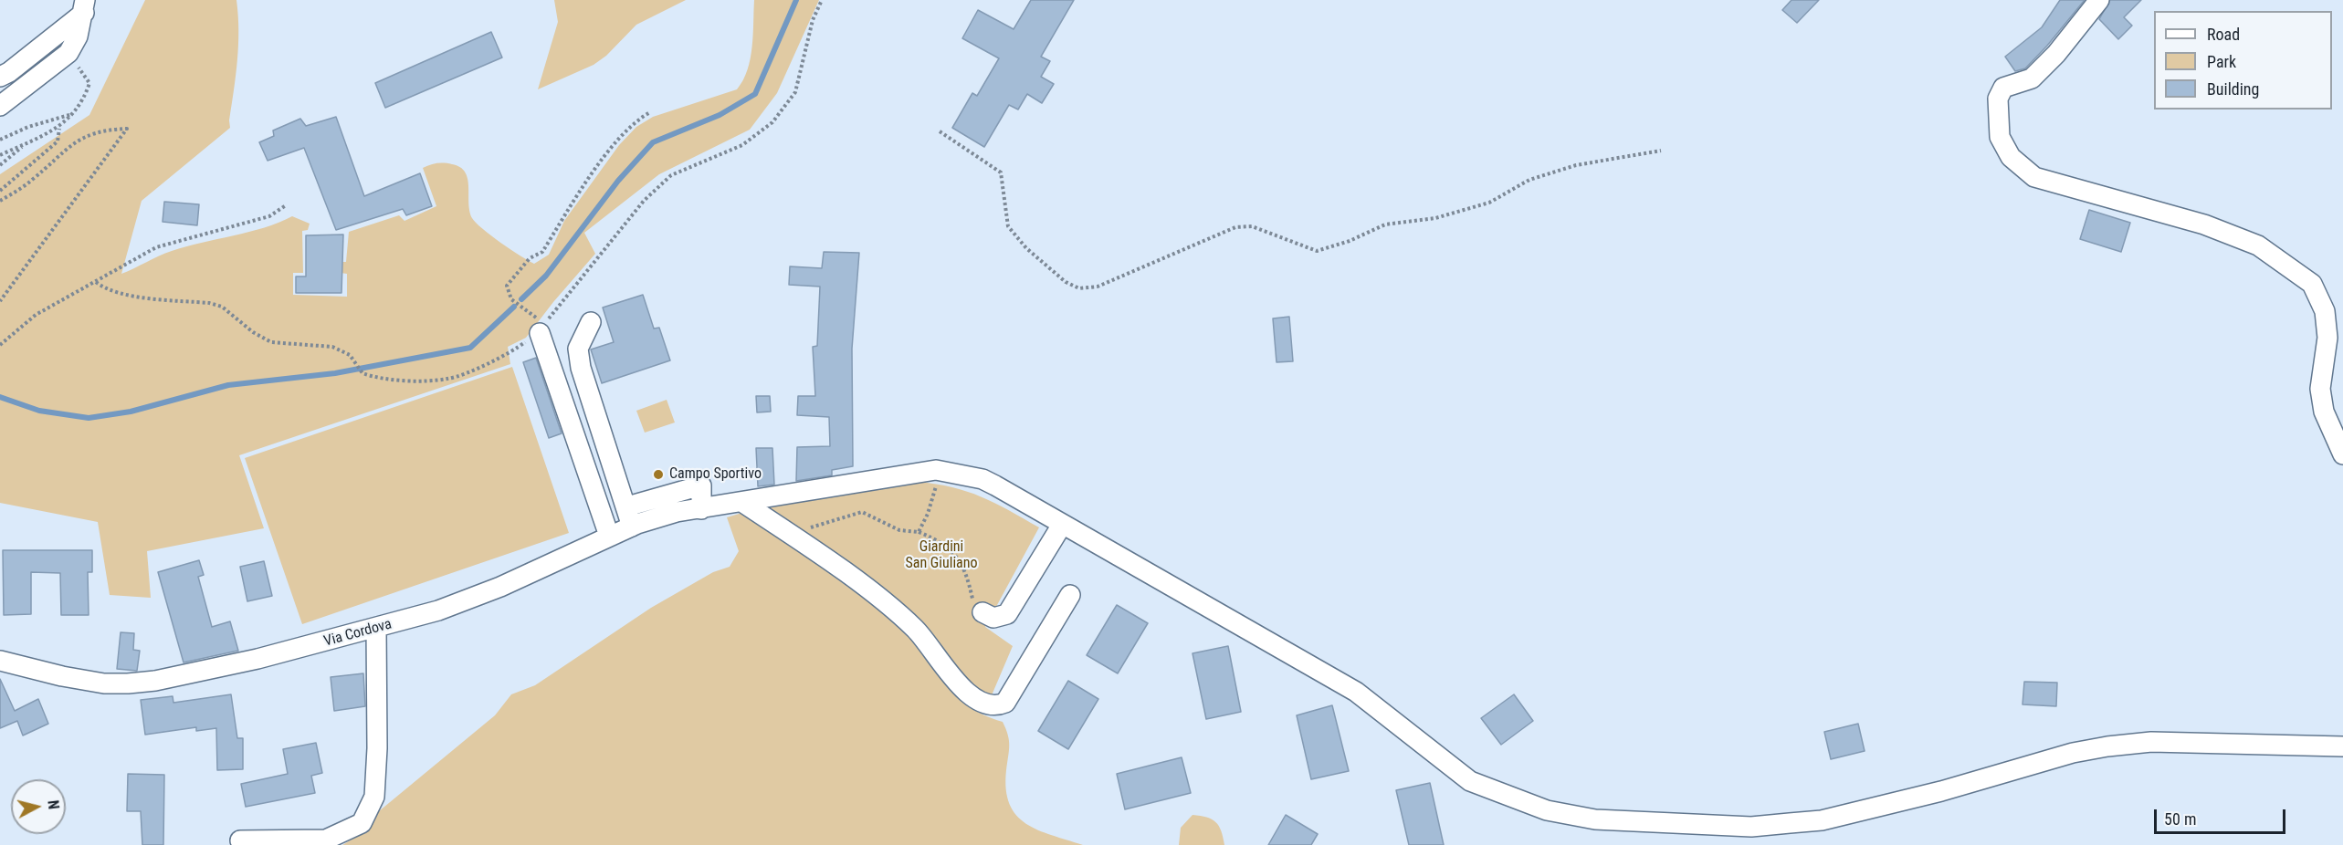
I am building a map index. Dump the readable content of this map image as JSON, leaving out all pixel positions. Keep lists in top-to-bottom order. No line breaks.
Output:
{"streets":{"street":["Via Cordova"]},"parks":["Giardini San Giuliano"],"places":["Campo Sportivo"],"legend":["Road","Park","Building"],"scale_bar":"50 m","north":"right"}
